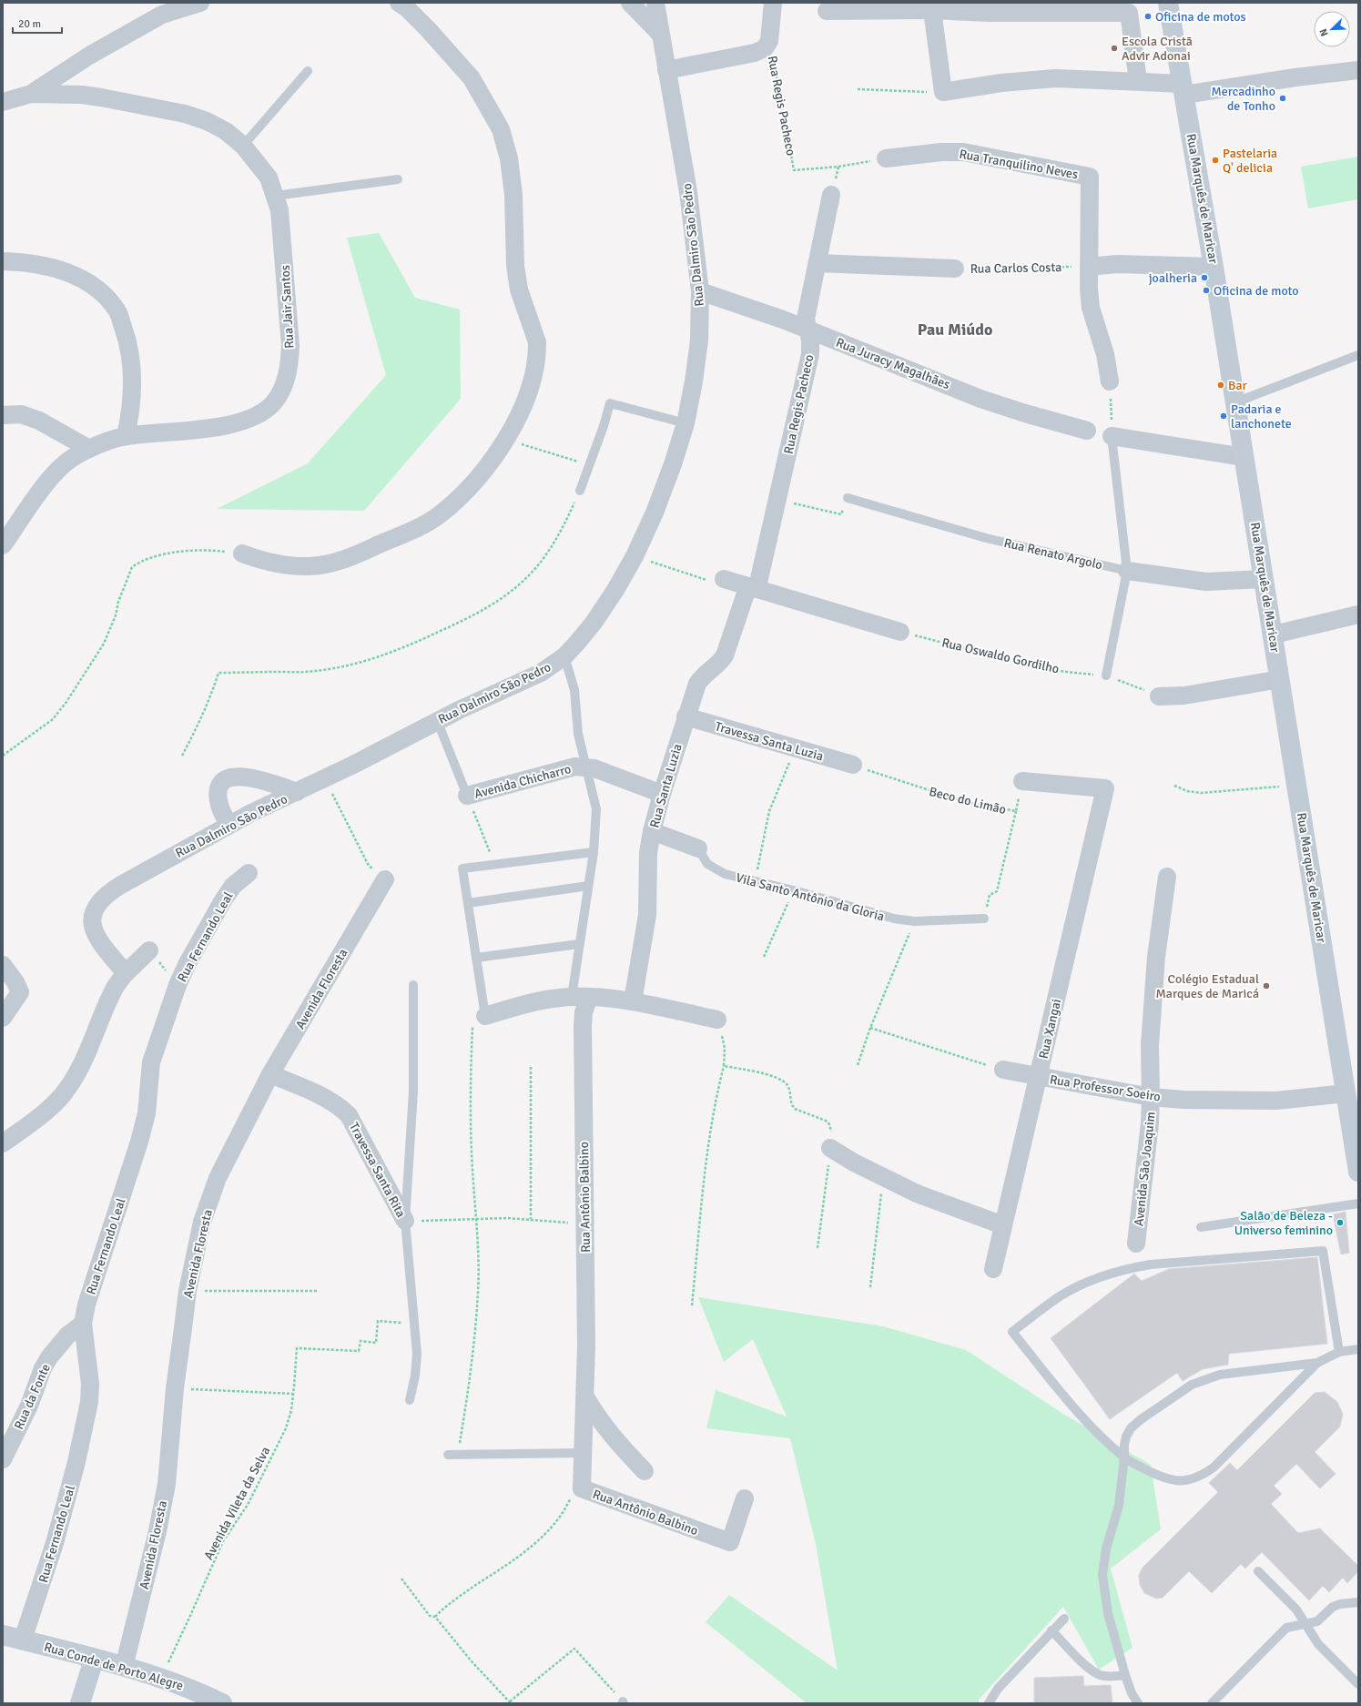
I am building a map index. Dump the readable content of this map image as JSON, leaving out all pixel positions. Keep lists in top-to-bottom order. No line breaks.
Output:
{"streets":{"main road":["Rua Marquês de Maricar","Rua Conde de Porto Alegre"],"street":["Rua Regis Pacheco","Rua Tranquilino Neves","Rua Dalmiro São Pedro","Rua Carlos Costa","Rua Jair Santos","Rua Juracy Magalhães","Rua Renato Argolo","Travessa Santa Luzia","Avenida Chicharro","Rua Santa Luzia","Vila Santo Antônio da Gloria","Rua Fernando Leal","Avenida Floresta","Rua Xangai","Rua Professor Soeiro","Avenida São Joaquim","Travessa Santa Rita","Rua Antônio Balbino","Rua da Fonte"],"path":["Rua Oswaldo Gordilho","Beco do Limão","Avenida Vileta da Selva"]},"crossings":[["Rua Regis Pacheco","Rua Tranquilino Neves"],["Rua Regis Pacheco","Rua Carlos Costa"],["Rua Regis Pacheco","Rua Juracy Magalhães"],["Rua Regis Pacheco","Rua Santa Luzia"],["Rua Tranquilino Neves","Rua Carlos Costa"],["Rua Marquês de Maricar","Rua Renato Argolo"],["Rua Marquês de Maricar","Rua Professor Soeiro"],["Rua Dalmiro São Pedro","Rua Juracy Magalhães"],["Travessa Santa Luzia","Rua Santa Luzia"],["Travessa Santa Luzia","Beco do Limão"],["Avenida Chicharro","Rua Santa Luzia"],["Rua Santa Luzia","Vila Santo Antônio da Gloria"],["Beco do Limão","Rua Xangai"],["Rua Fernando Leal","Rua da Fonte"],["Rua Fernando Leal","Rua Conde de Porto Alegre"],["Avenida Floresta","Travessa Santa Rita"],["Avenida Floresta","Rua Conde de Porto Alegre"],["Rua Xangai","Rua Professor Soeiro"],["Rua Professor Soeiro","Avenida São Joaquim"],["Travessa Santa Rita","Avenida Vileta da Selva"],["Avenida Vileta da Selva","Rua Conde de Porto Alegre"]],"districts":["Pau Miúdo"],"places":["Oficina de motos","Escola Cristã Advir Adonai","Mercadinho de Tonho","Pastelaria Q' delicia","joalheria","Oficina de moto","Bar","Padaria e lanchonete","Colégio Estadual Marques de Maricá","Salão de Beleza - Universo feminino"],"scale_bar":"20 m","north":"bottom left"}
